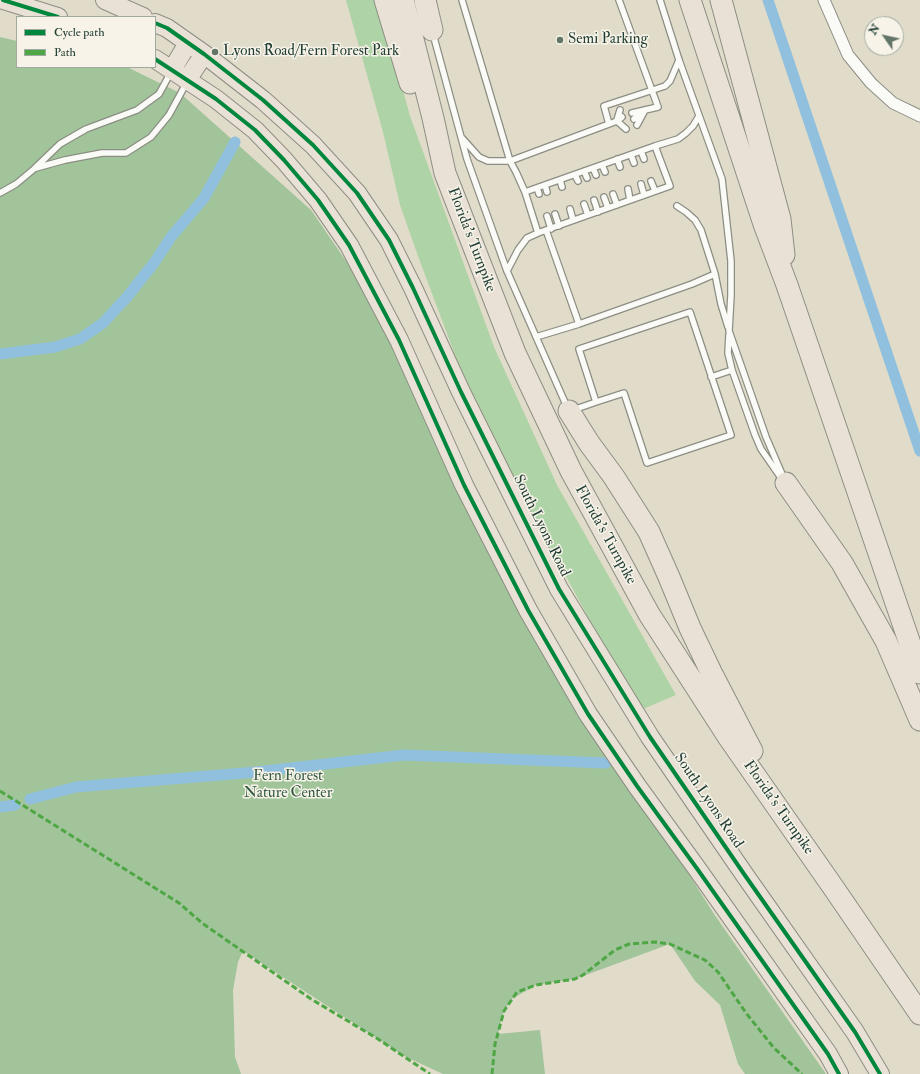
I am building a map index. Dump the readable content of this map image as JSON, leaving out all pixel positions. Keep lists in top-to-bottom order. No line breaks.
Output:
{"streets":{"highway":["Florida's Turnpike"],"main road":["South Lyons Road"]},"parks":["Fern Forest Nature Center"],"places":["Semi Parking","Lyons Road/Fern Forest Park"],"legend":["Cycle path","Path"],"north":"top left"}
